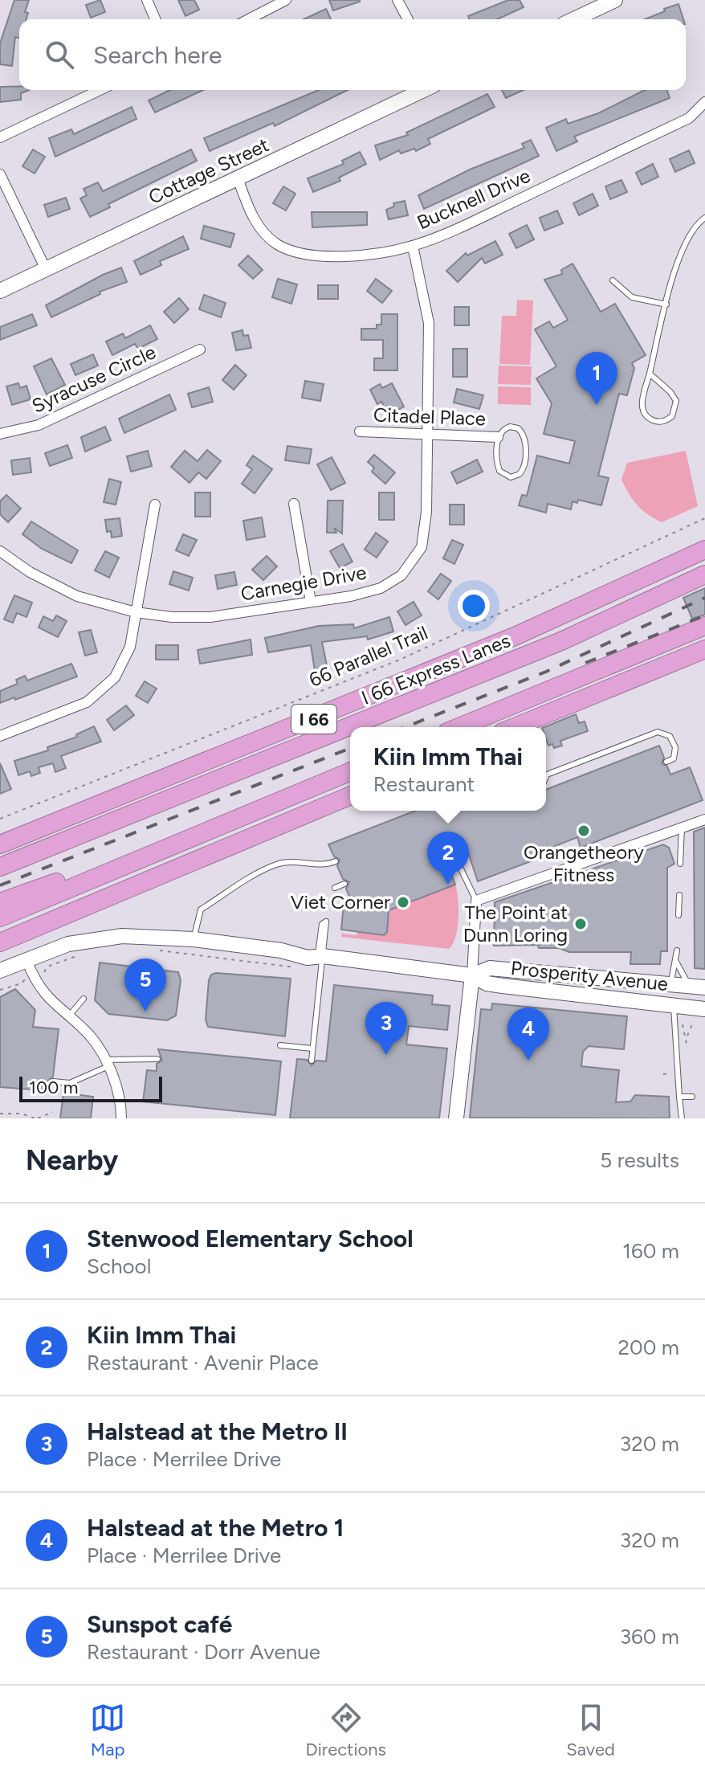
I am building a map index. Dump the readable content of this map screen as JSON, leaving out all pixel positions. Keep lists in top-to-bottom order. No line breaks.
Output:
{"streets":{"highway":["I 66 Express Lanes","I 66"],"main road":["Cottage Street","Prosperity Avenue"],"street":["Bucknell Drive","Syracuse Circle","Citadel Place","Carnegie Drive"],"path":["66 Parallel Trail"]},"crossings":[["Cottage Street","Bucknell Drive"],["Bucknell Drive","Carnegie Drive"],["Citadel Place","Carnegie Drive"]],"places":["Orangetheory Fitness","Viet Corner","The Point at Dunn Loring"],"scale_bar":"100 m","page":{"search":"Search here","pins":["1","2","5","3","4"],"popup":["Kiin Imm Thai","Restaurant"],"scale":"100 m","heading":["Nearby","5 results"],"list":[{"mark":"1","name":"Stenwood Elementary School","note":"School","value":"160 m"},{"mark":"2","name":"Kiin Imm Thai","note":"Restaurant · Avenir Place","value":"200 m"},{"mark":"3","name":"Halstead at the Metro II","note":"Place · Merrilee Drive","value":"320 m"},{"mark":"4","name":"Halstead at the Metro 1","note":"Place · Merrilee Drive","value":"320 m"},{"mark":"5","name":"Sunspot café","note":"Restaurant · Dorr Avenue","value":"360 m"}],"nav":["Map","Directions","Saved"]}}
